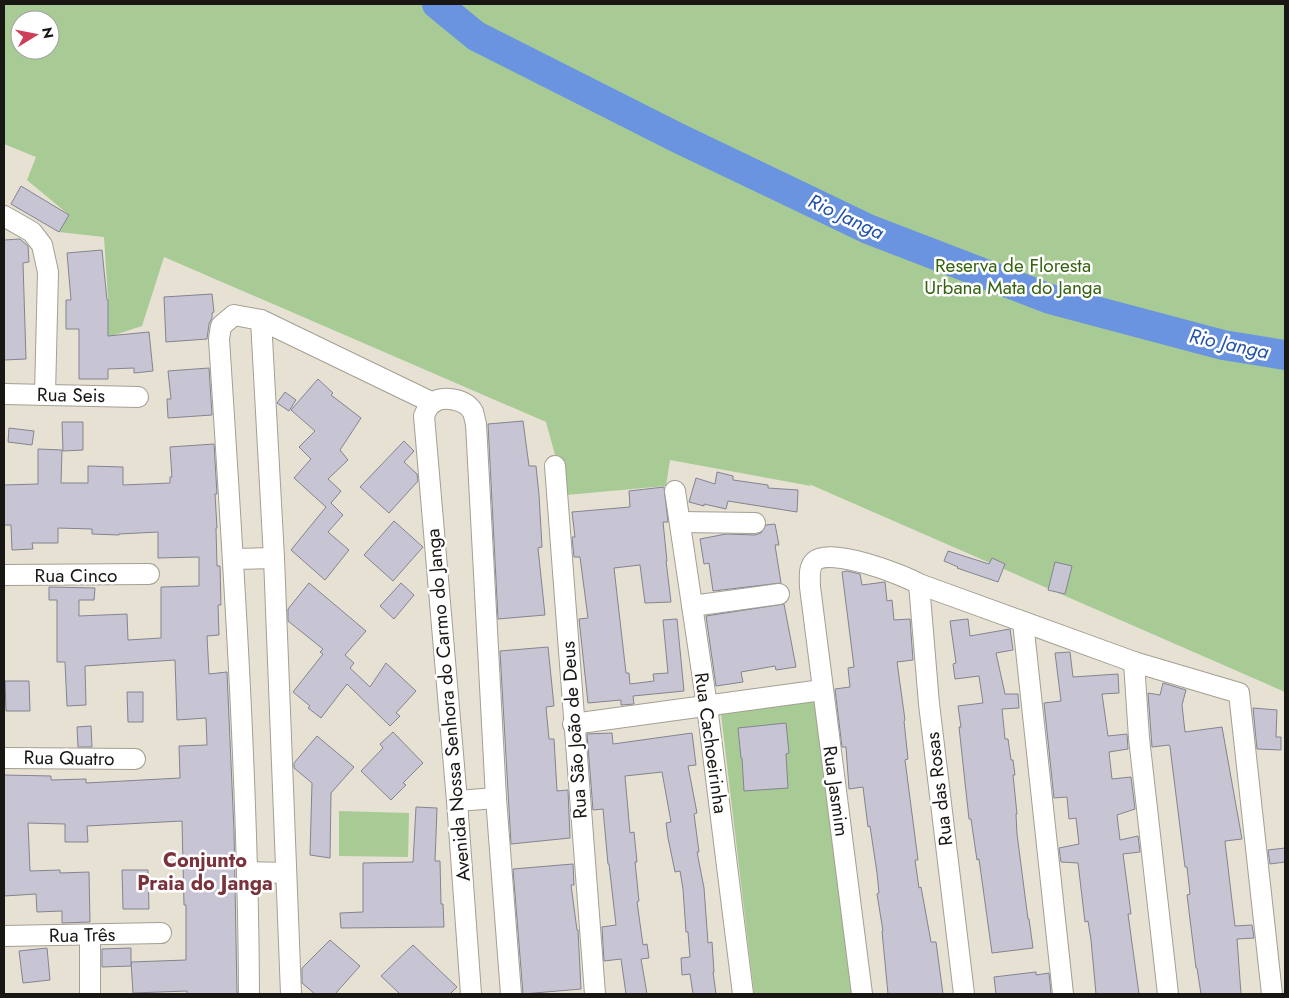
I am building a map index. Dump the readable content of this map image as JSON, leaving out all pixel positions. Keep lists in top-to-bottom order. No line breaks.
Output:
{"streets":{"street":["Rua Seis","Rua Cinco","Avenida Nossa Senhora do Carmo do Janga","Rua São João de Deus","Rua Cachoeirinha","Rua Quatro","Rua das Rosas","Rua Jasmim","Rua Três"]},"crossings":[["Rua das Rosas","Rua Jasmim"]],"districts":["Conjunto Praia do Janga"],"water":["Rio Janga"],"parks":["Reserva de Floresta Urbana Mata do Janga"],"north":"right"}
